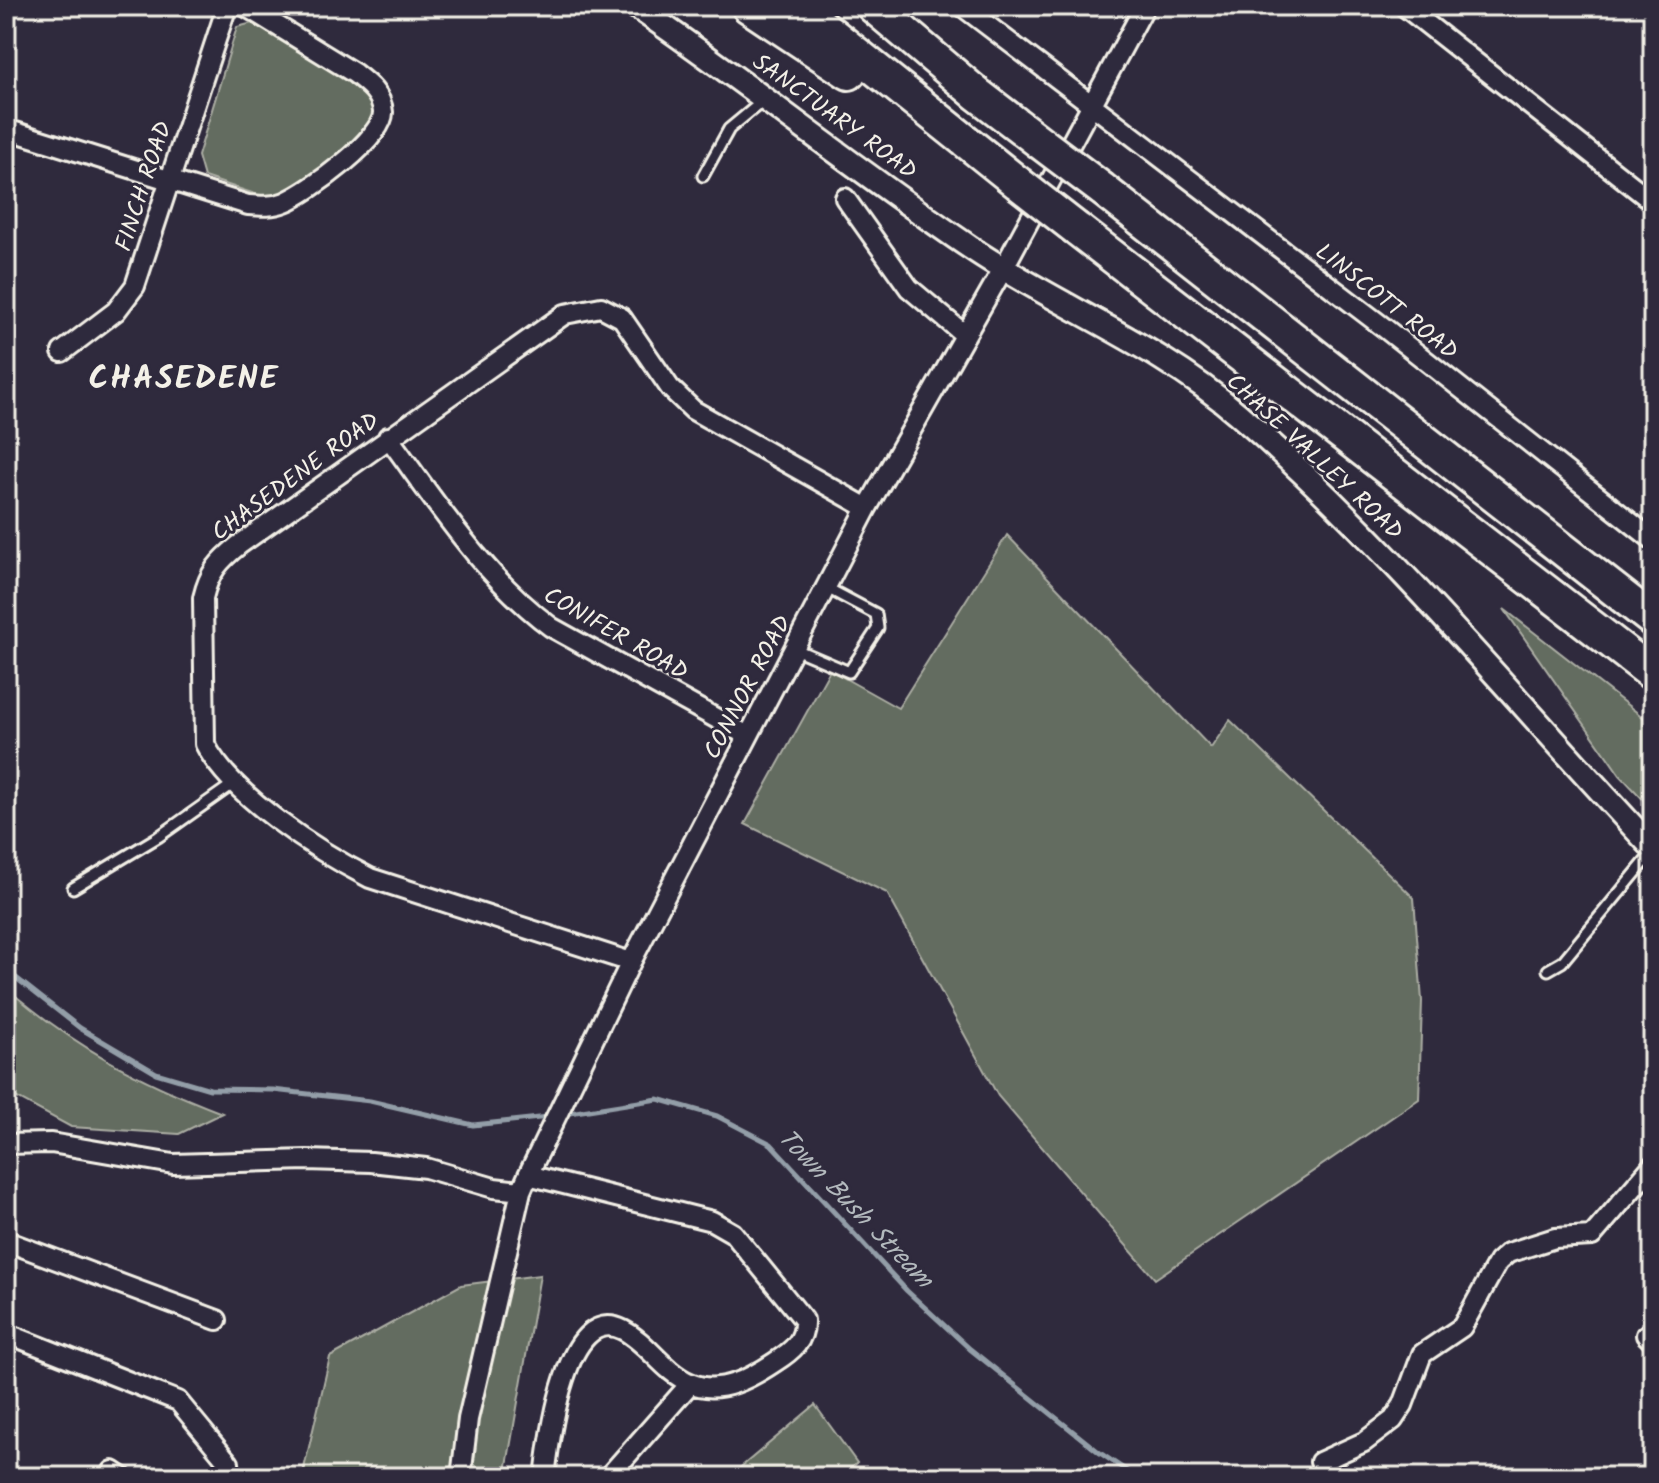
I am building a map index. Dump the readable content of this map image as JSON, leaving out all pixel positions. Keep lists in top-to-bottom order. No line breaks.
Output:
{"streets":{"street":["SANCTUARY ROAD","FINCH ROAD","LINSCOTT ROAD","CHASE VALLEY ROAD","CHASEDENE ROAD","CONIFER ROAD","CONNOR ROAD"]},"crossings":[["SANCTUARY ROAD","CHASE VALLEY ROAD"],["SANCTUARY ROAD","CONNOR ROAD"],["CHASE VALLEY ROAD","CONNOR ROAD"],["CHASEDENE ROAD","CONIFER ROAD"],["CHASEDENE ROAD","CONNOR ROAD"],["CONIFER ROAD","CONNOR ROAD"]],"districts":["CHASEDENE"],"water":["Town Bush Stream"]}
